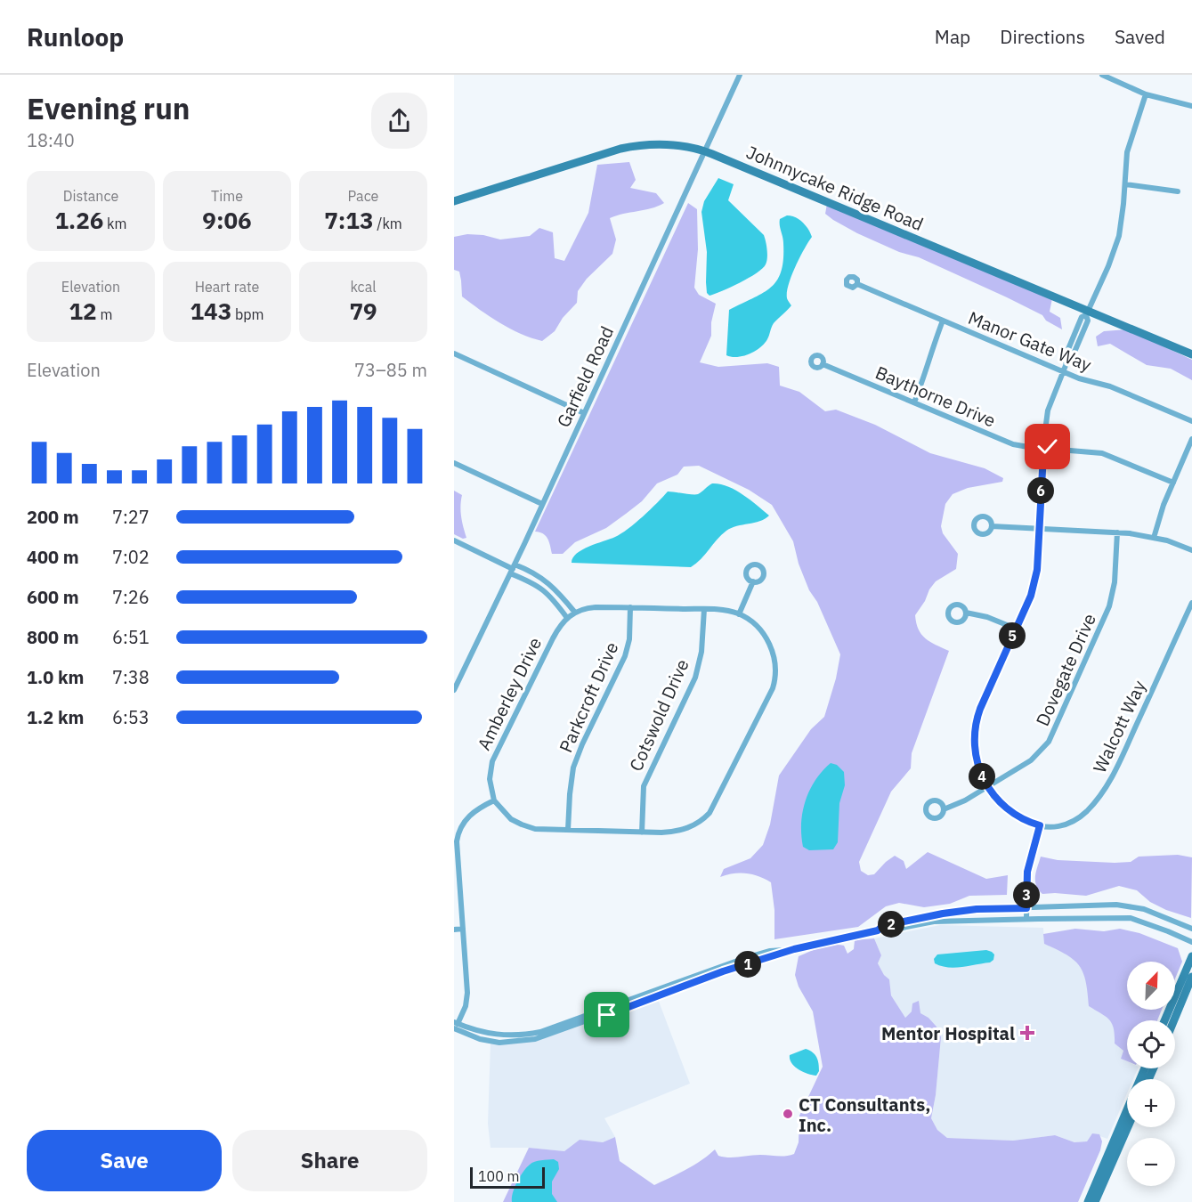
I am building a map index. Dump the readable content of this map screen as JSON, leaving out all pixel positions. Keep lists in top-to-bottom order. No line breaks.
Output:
{"streets":{"main road":["Johnnycake Ridge Road"],"street":["Manor Gate Way","Garfield Road","Baythorne Drive","Dovegate Drive","Amberley Drive","Parkcroft Drive","Cotswold Drive","Walcott Way"]},"crossings":[["Johnnycake Ridge Road","Garfield Road"]],"places":{"health":["Mentor Hospital"],"other":["CT Consultants, Inc."]},"scale_bar":"100 m","north":"top right","page":{"header":"Runloop","nav":["Map","Directions","Saved"],"heading":["Evening run","18:40"],"stats":[["Distance","1.26 km"],["Time","9:06"],["Pace","7:13 /km"],["Elevation","12 m"],["Heart rate","143 bpm"],["kcal","79"]],"chart":["Elevation","73–85 m"],"pins":["6","5","4","3","2","1"],"list":[{"name":"200 m","note":"7:27"},{"name":"400 m","note":"7:02"},{"name":"600 m","note":"7:26"},{"name":"800 m","note":"6:51"},{"name":"1.0 km","note":"7:38"},{"name":"1.2 km","note":"6:53"}],"map_buttons":["+","−"],"buttons":["Save","Share"],"scale":"100 m"}}
